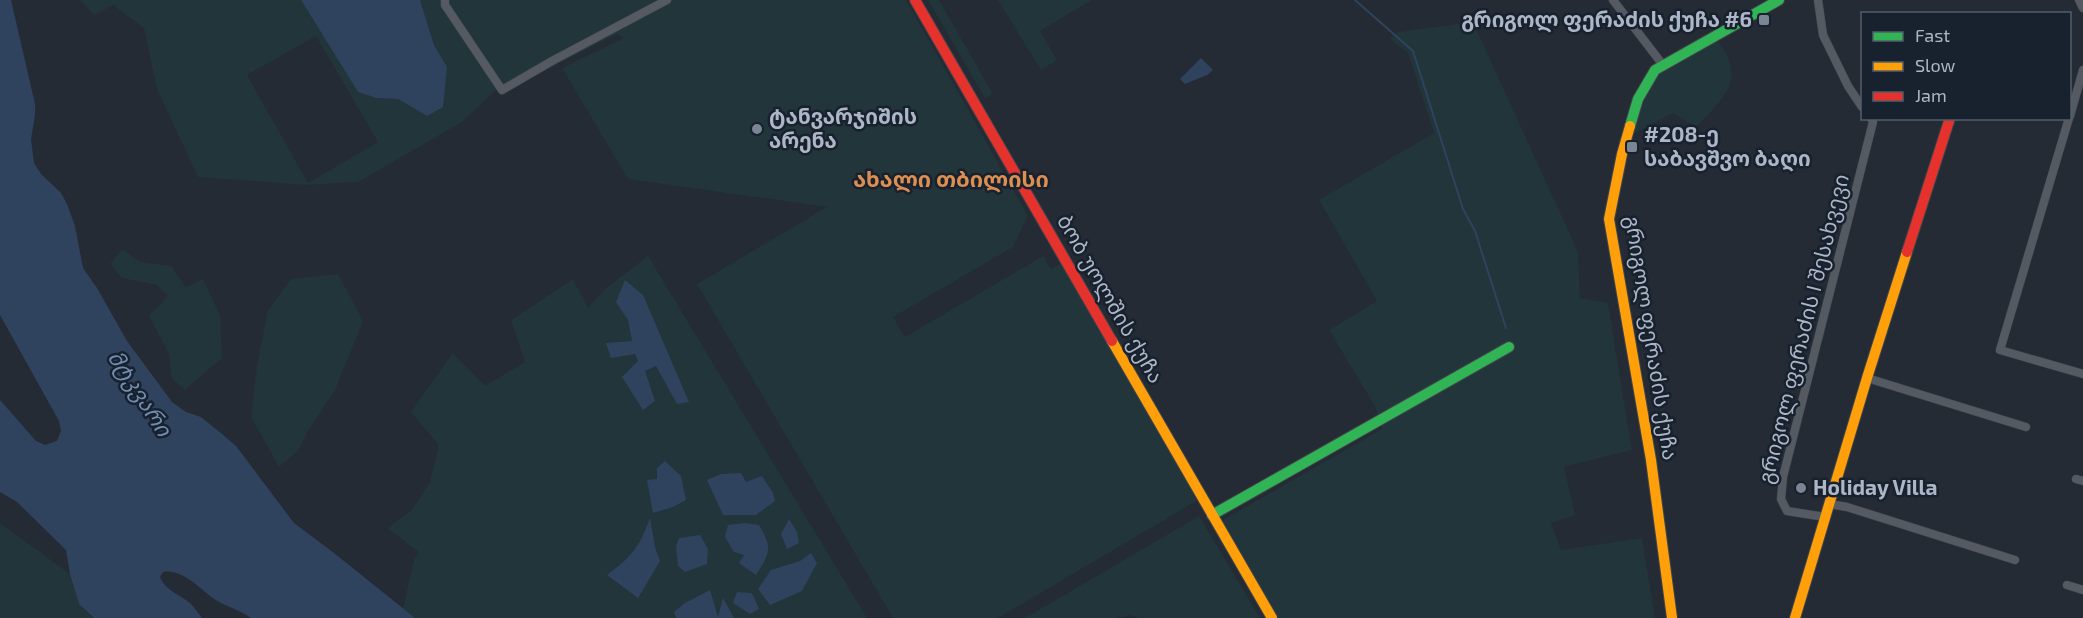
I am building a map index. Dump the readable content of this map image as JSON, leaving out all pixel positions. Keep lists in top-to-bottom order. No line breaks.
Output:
{"streets":{"street":["ბობ უოლშის ქუჩა","გრიგოლ ფერაძის I შესახვევი","გრიგოლ ფერაძის ქუჩა"]},"districts":["ახალი თბილისი"],"water":["მტკვარი"],"places":{"transit":["გრიგოლ ფერაძის ქუჩა #6","#208-ე საბავშვო ბაღი"],"other":["ტანვარჯიშის არენა","Holiday Villa"]},"legend":["Fast","Slow","Jam"]}
